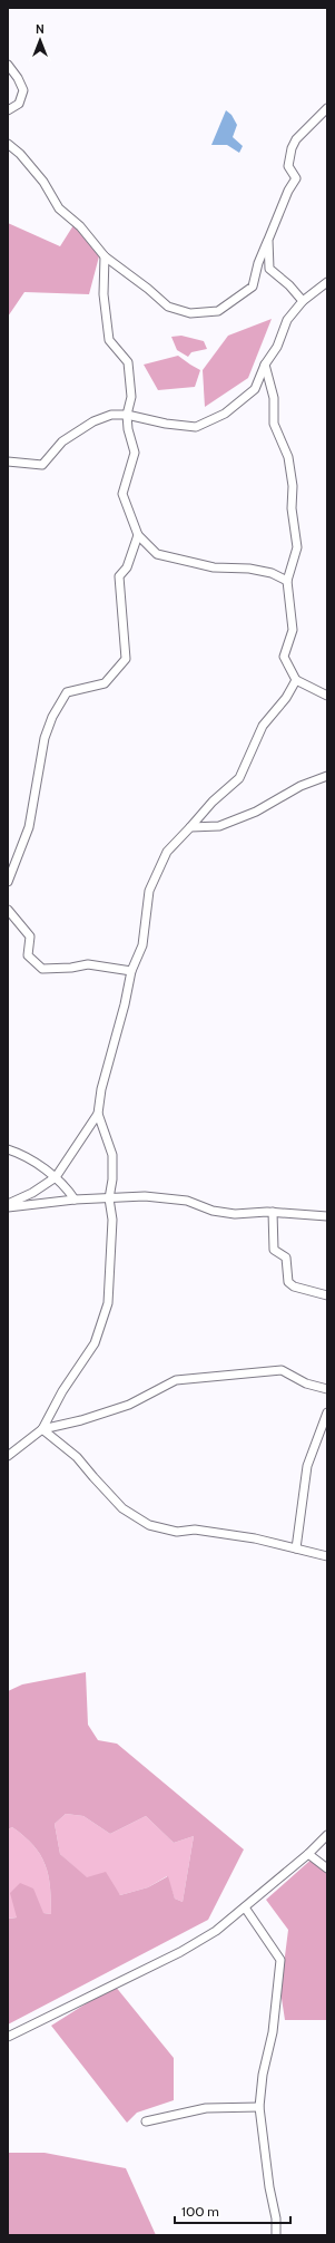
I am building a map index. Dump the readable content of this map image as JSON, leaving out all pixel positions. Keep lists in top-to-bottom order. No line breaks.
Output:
{"scale_bar":"100 m","north":"top"}
